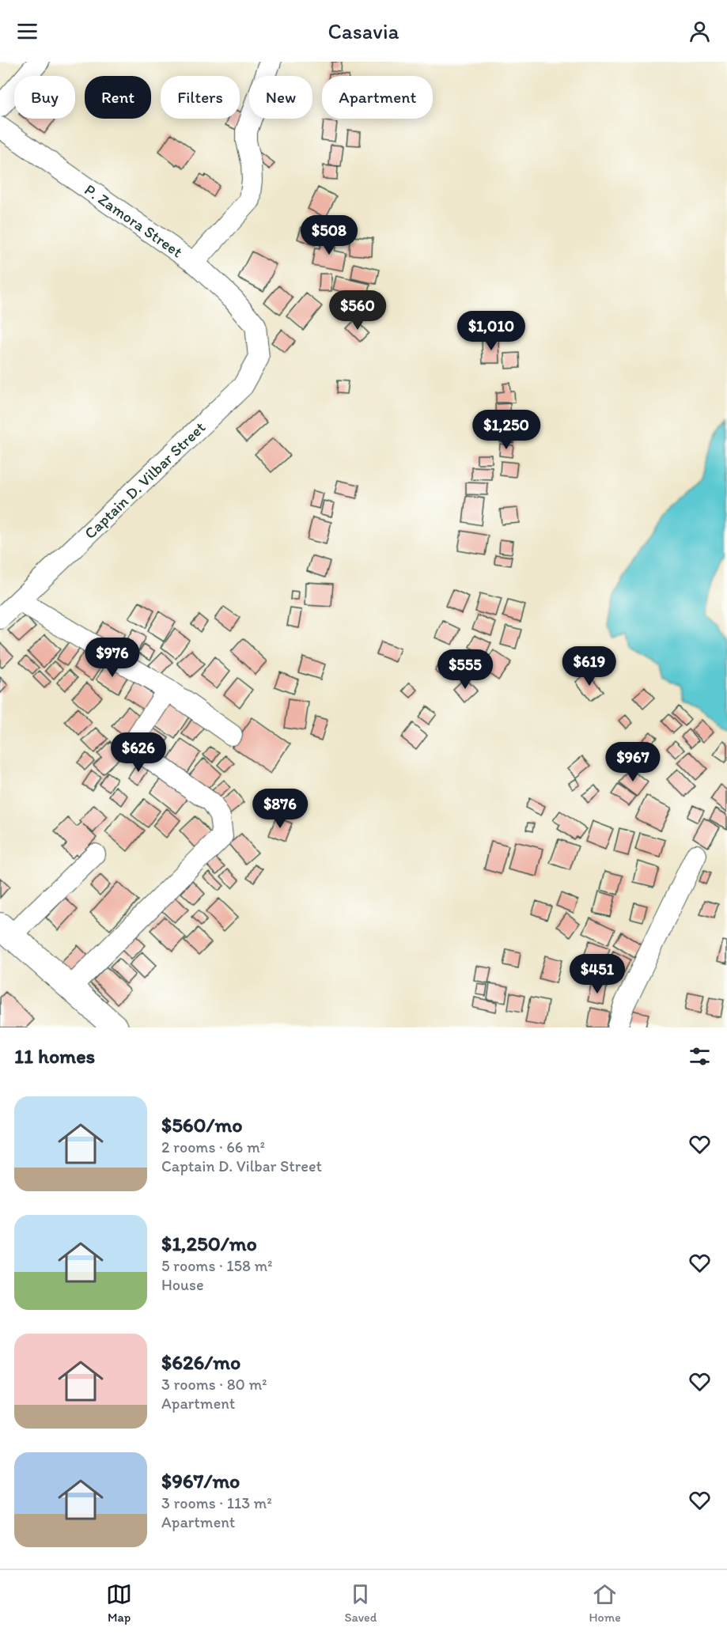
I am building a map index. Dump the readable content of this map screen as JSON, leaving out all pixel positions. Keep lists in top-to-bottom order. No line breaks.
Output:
{"streets":{"street":["P. Zamora Street","Captain D. Vilbar Street"]},"crossings":[["P. Zamora Street","Captain D. Vilbar Street"]],"page":{"header":"Casavia","chip":["Buy","Rent","Filters","New","Apartment"],"price":["$508","$560","$1,010","$1,250","$976","$619","$555","$626","$967","$876","$451"],"heading":"11 homes","list":[{"name":"$560/mo","note":"2 rooms · 66 m² · Captain D. Vilbar Street"},{"name":"$1,250/mo","note":"5 rooms · 158 m² · House"},{"name":"$626/mo","note":"3 rooms · 80 m² · Apartment"},{"name":"$967/mo","note":"3 rooms · 113 m² · Apartment"}],"tabs":["Map","Saved","Home"]}}
